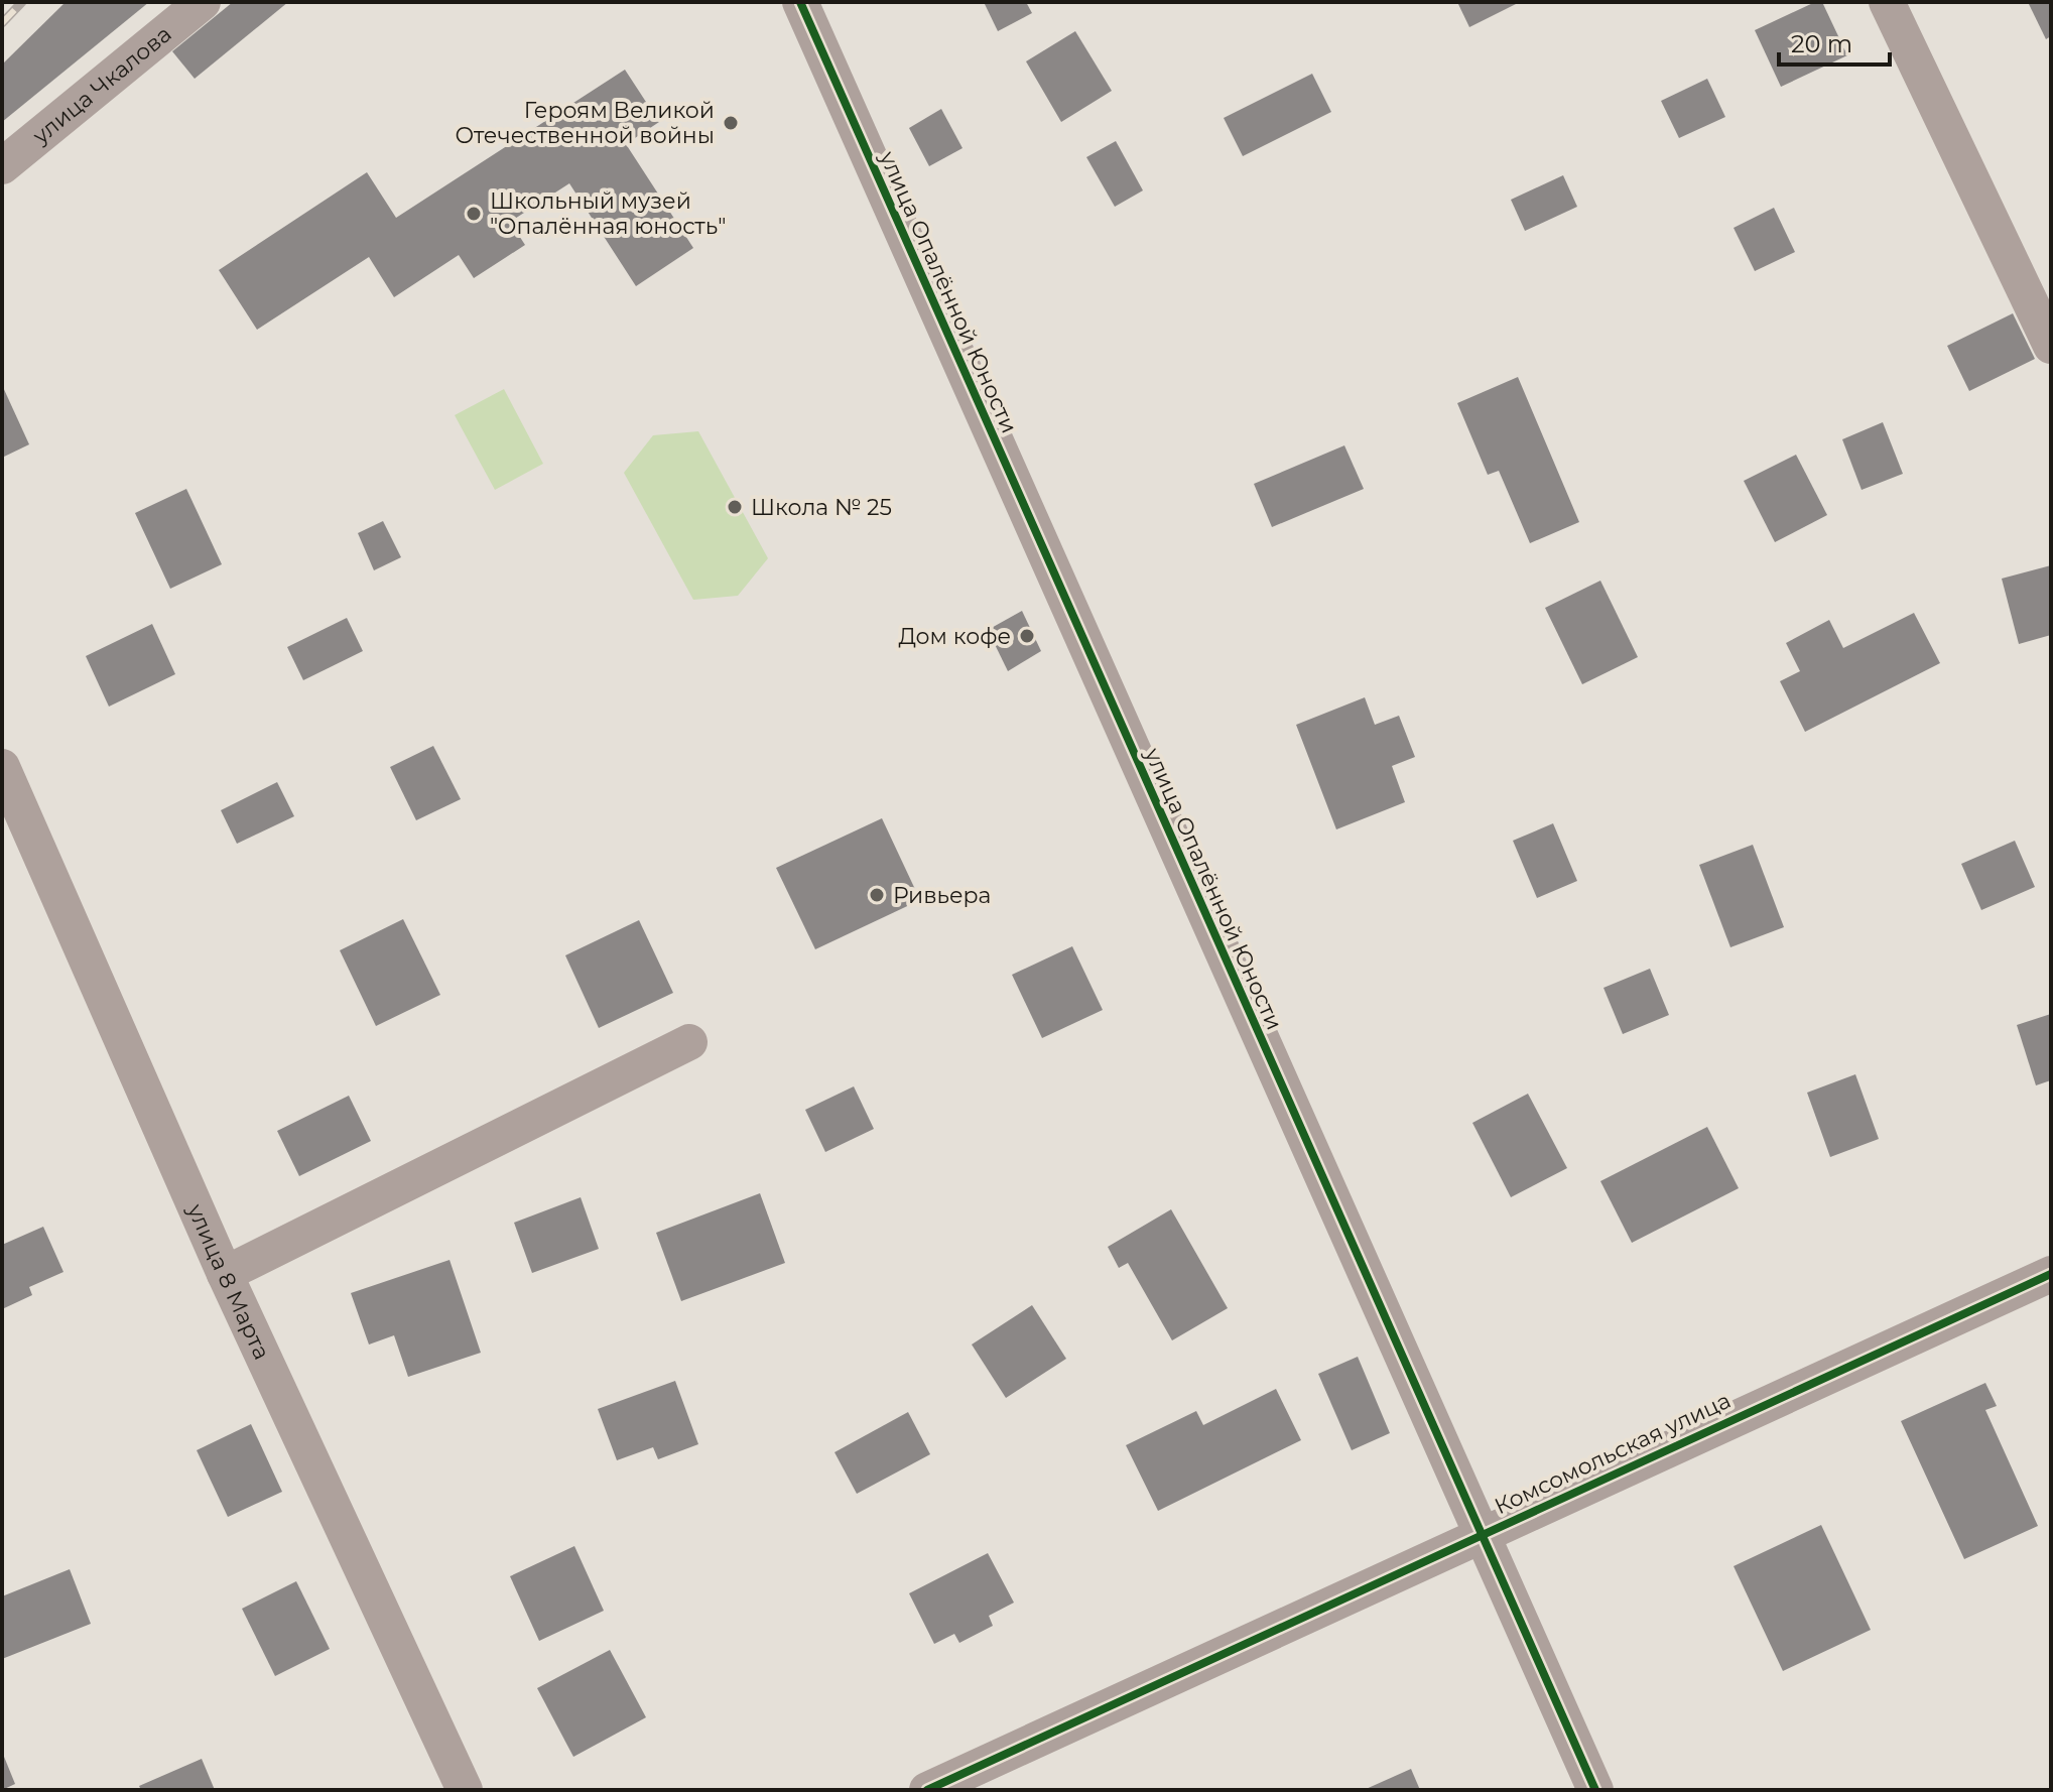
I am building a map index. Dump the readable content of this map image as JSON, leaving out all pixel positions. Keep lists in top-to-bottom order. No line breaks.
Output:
{"streets":{"street":["улица Чкалова","улица Опалённой Юности","улица 8 Марта","Комсомольская улица"]},"crossings":[["улица Опалённой Юности","Комсомольская улица"]],"places":["Героям Великой Отечественной войны","Школьный музей \"Опалённая юность\"","Школа № 25","Дом кофе","Ривьера"],"scale_bar":"20 m"}
